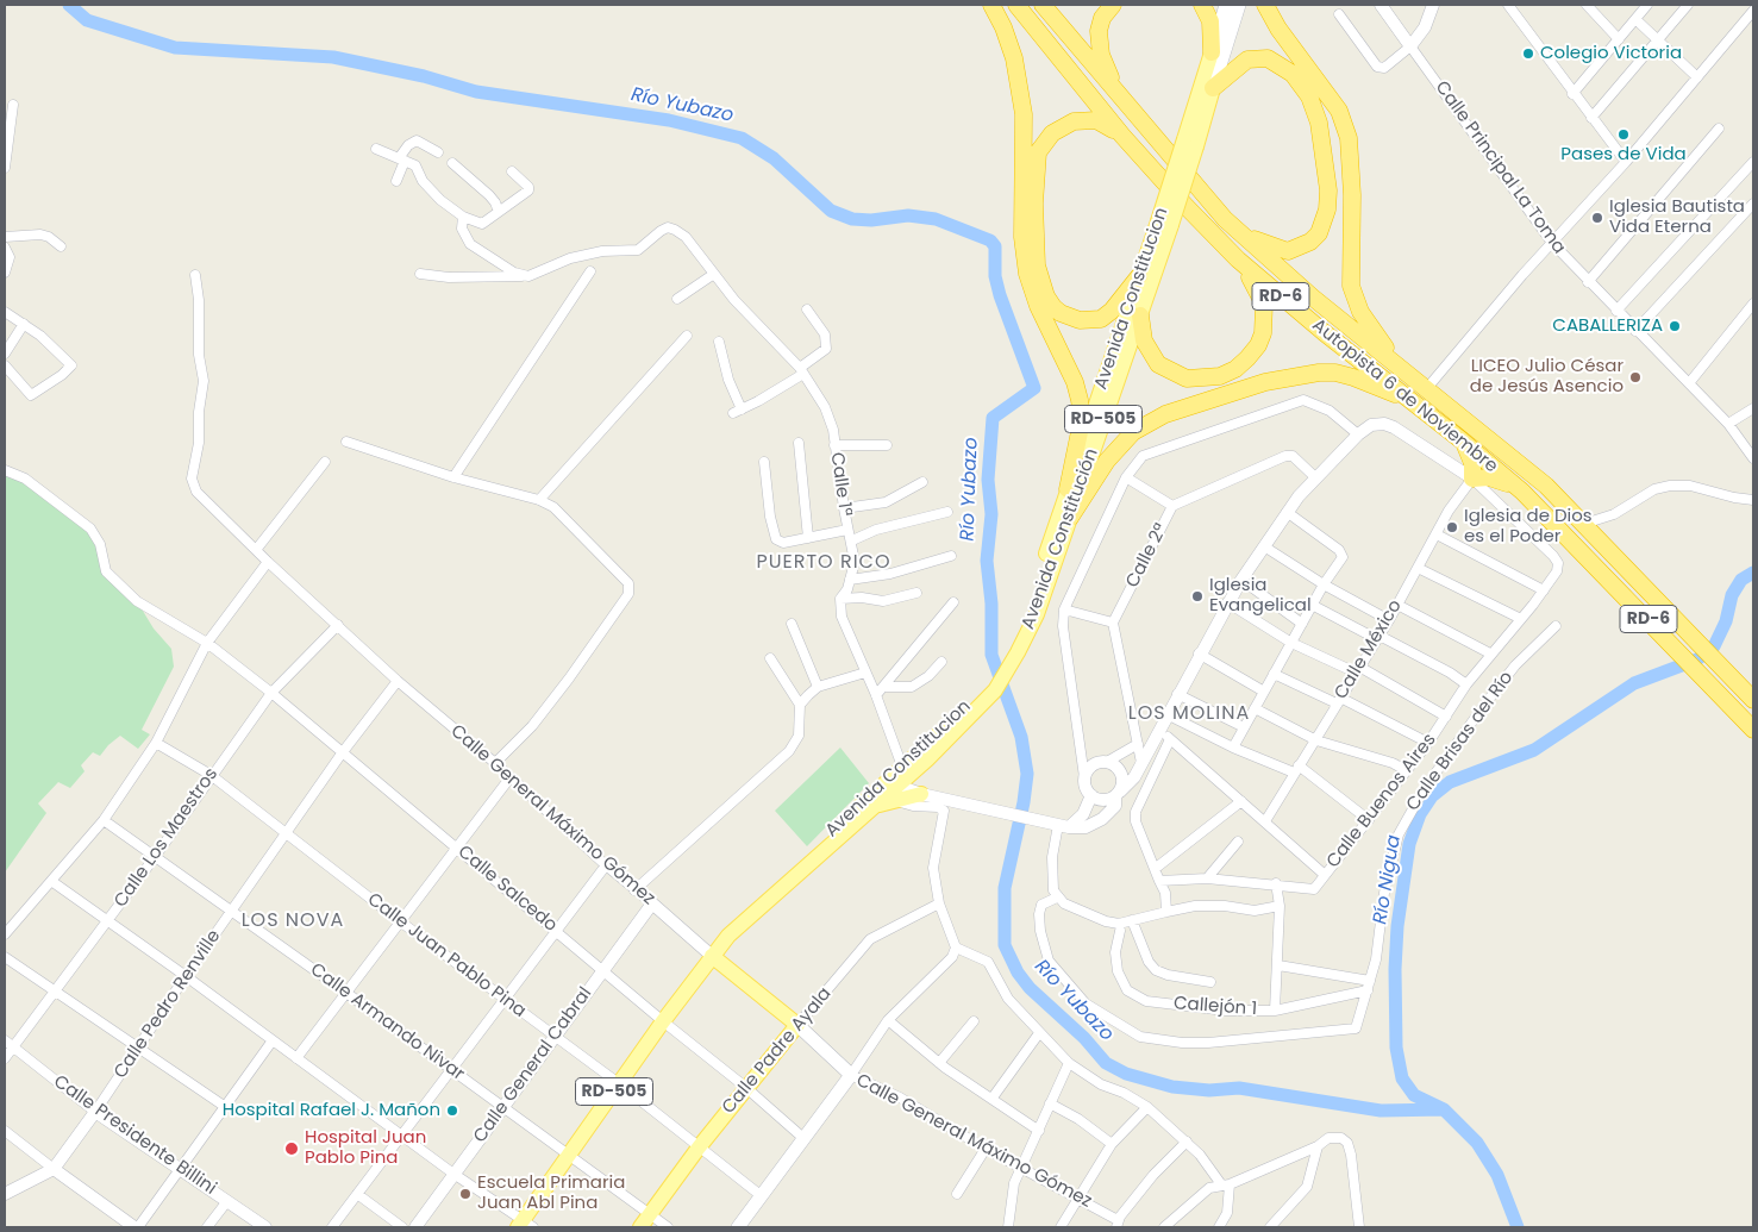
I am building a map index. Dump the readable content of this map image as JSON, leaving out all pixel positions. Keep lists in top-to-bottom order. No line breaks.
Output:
{"streets":{"highway":["RD-6","Autopista 6 de Noviembre"],"main road":["Avenida Constitucion","RD-505","Avenida Constitución","Calle General Máximo Gómez","Calle Padre Ayala"],"street":["Calle Principal La Toma","Calle 1ª","Calle 2ª","Calle México","Calle Brisas del Río","Calle Buenos Aires","Calle Los Maestros","Calle Salcedo","Calle Juan Pablo Pina","Calle Pedro Renville","Callejón 1","Calle Armando Nivar","Calle General Cabral","Calle Presidente Billini"]},"crossings":[["Avenida Constitucion","RD-505"],["Avenida Constitucion","Avenida Constitución"],["RD-505","Calle General Máximo Gómez"],["RD-505","Calle Salcedo"],["RD-505","Calle Juan Pablo Pina"],["RD-505","Calle Armando Nivar"],["Calle México","Calle Buenos Aires"],["Calle Brisas del Río","Callejón 1"],["Calle General Máximo Gómez","Calle Los Maestros"],["Calle General Máximo Gómez","Calle Pedro Renville"],["Calle General Máximo Gómez","Calle Padre Ayala"],["Calle General Máximo Gómez","Calle General Cabral"],["Calle Los Maestros","Calle Salcedo"],["Calle Los Maestros","Calle Juan Pablo Pina"],["Calle Los Maestros","Calle Armando Nivar"],["Calle Los Maestros","Calle Presidente Billini"],["Calle Salcedo","Calle Pedro Renville"],["Calle Salcedo","Calle Padre Ayala"],["Calle Salcedo","Calle General Cabral"],["Calle Juan Pablo Pina","Calle Pedro Renville"],["Calle Juan Pablo Pina","Calle Padre Ayala"],["Calle Juan Pablo Pina","Calle General Cabral"],["Calle Pedro Renville","Calle Armando Nivar"],["Calle Pedro Renville","Calle Presidente Billini"],["Calle Armando Nivar","Calle Padre Ayala"],["Calle Armando Nivar","Calle General Cabral"]],"districts":["PUERTO RICO","LOS MOLINA","LOS NOVA"],"water":["Río Yubazo","Río Nigua"],"places":["Colegio Victoria","Pases de Vida","Iglesia Bautista Vida Eterna","CABALLERIZA","LICEO Julio César de Jesús Asencio","Iglesia de Dios es el Poder","Iglesia Evangelical","Hospital Rafael J. Mañon","Hospital Juan Pablo Pina","Escuela Primaria Juan Abl Pina"]}
